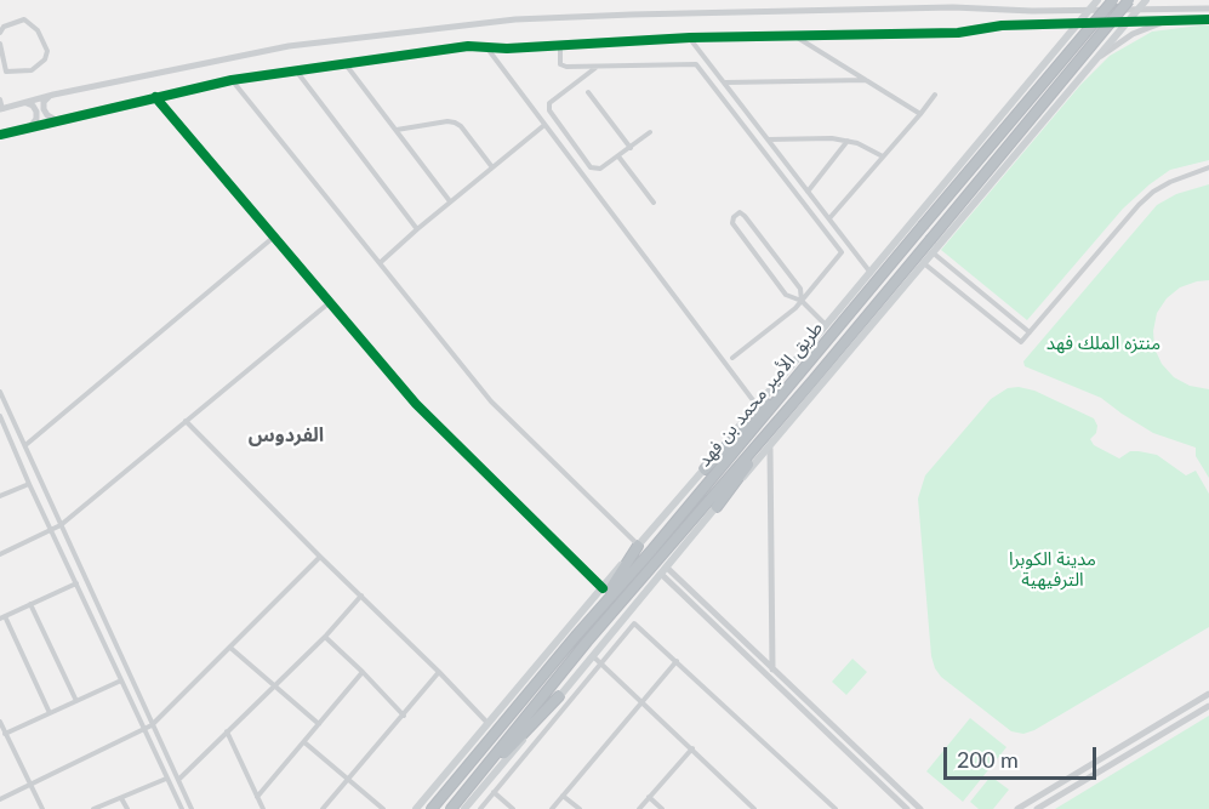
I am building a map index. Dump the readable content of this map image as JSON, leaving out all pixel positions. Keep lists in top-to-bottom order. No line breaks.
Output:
{"streets":{"highway":["طريق الأمير محمد بن فهد"]},"districts":["الفردوس"],"parks":["منتزه الملك فهد","مدينة الكوبرا الترفيهية"],"scale_bar":"200 m"}
